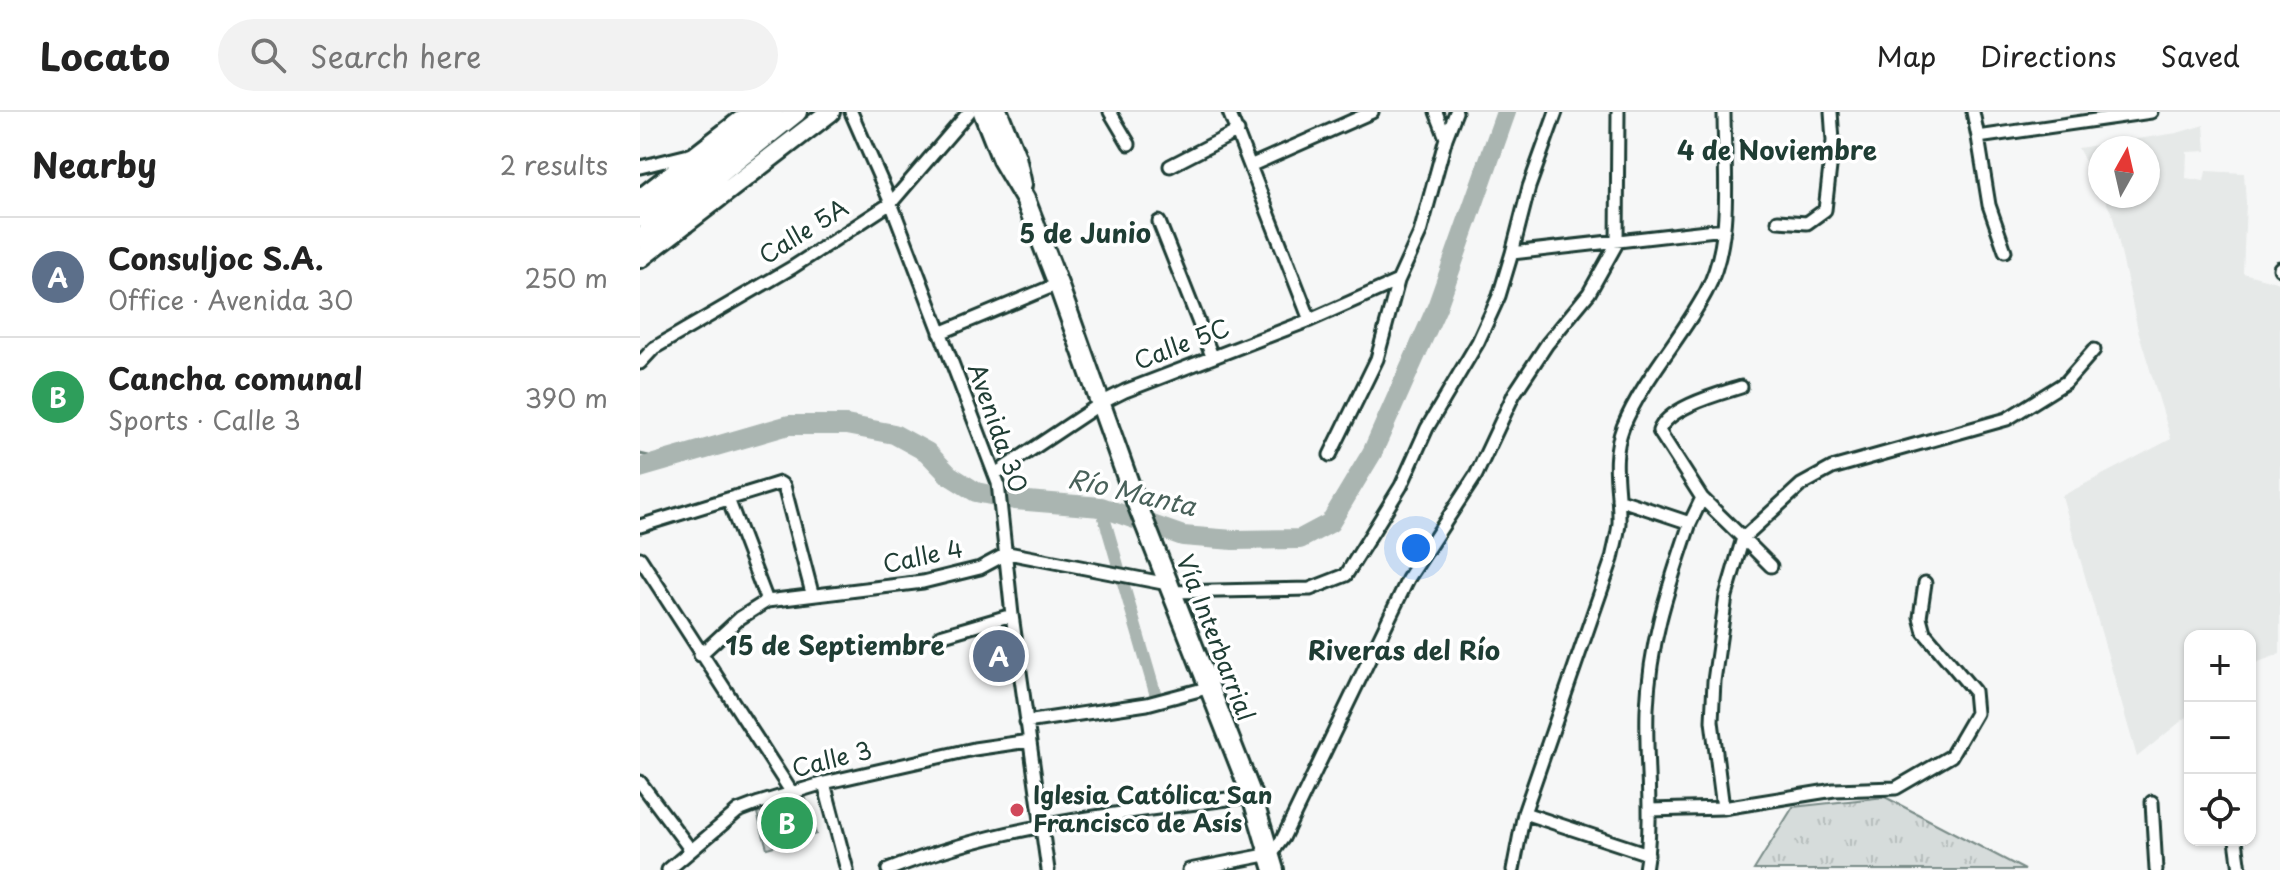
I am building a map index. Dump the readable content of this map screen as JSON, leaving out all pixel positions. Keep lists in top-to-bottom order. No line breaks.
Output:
{"streets":{"main road":["Vía Interbarrial"],"street":["Calle 5A","Calle 5C","Avenida 30","Calle 4","Calle 3"]},"crossings":[["Calle 5A","Avenida 30"],["Calle 5A","Vía Interbarrial"],["Calle 5C","Avenida 30"],["Calle 5C","Vía Interbarrial"],["Avenida 30","Calle 4"],["Avenida 30","Calle 3"]],"districts":["4 de Noviembre","5 de Junio","15 de Septiembre","Riveras del Río"],"water":["Río Manta"],"places":["Iglesia Católica San Francisco de Asís"],"north":"top","page":{"header":"Locato","search":"Search here","nav":["Map","Directions","Saved"],"heading":["Nearby","2 results"],"list":[{"mark":"A","name":"Consuljoc S.A.","note":"Office · Avenida 30","value":"250 m"},{"mark":"B","name":"Cancha comunal","note":"Sports · Calle 3","value":"390 m"}],"pins":["A","B"],"map_buttons":["+","−"]}}
